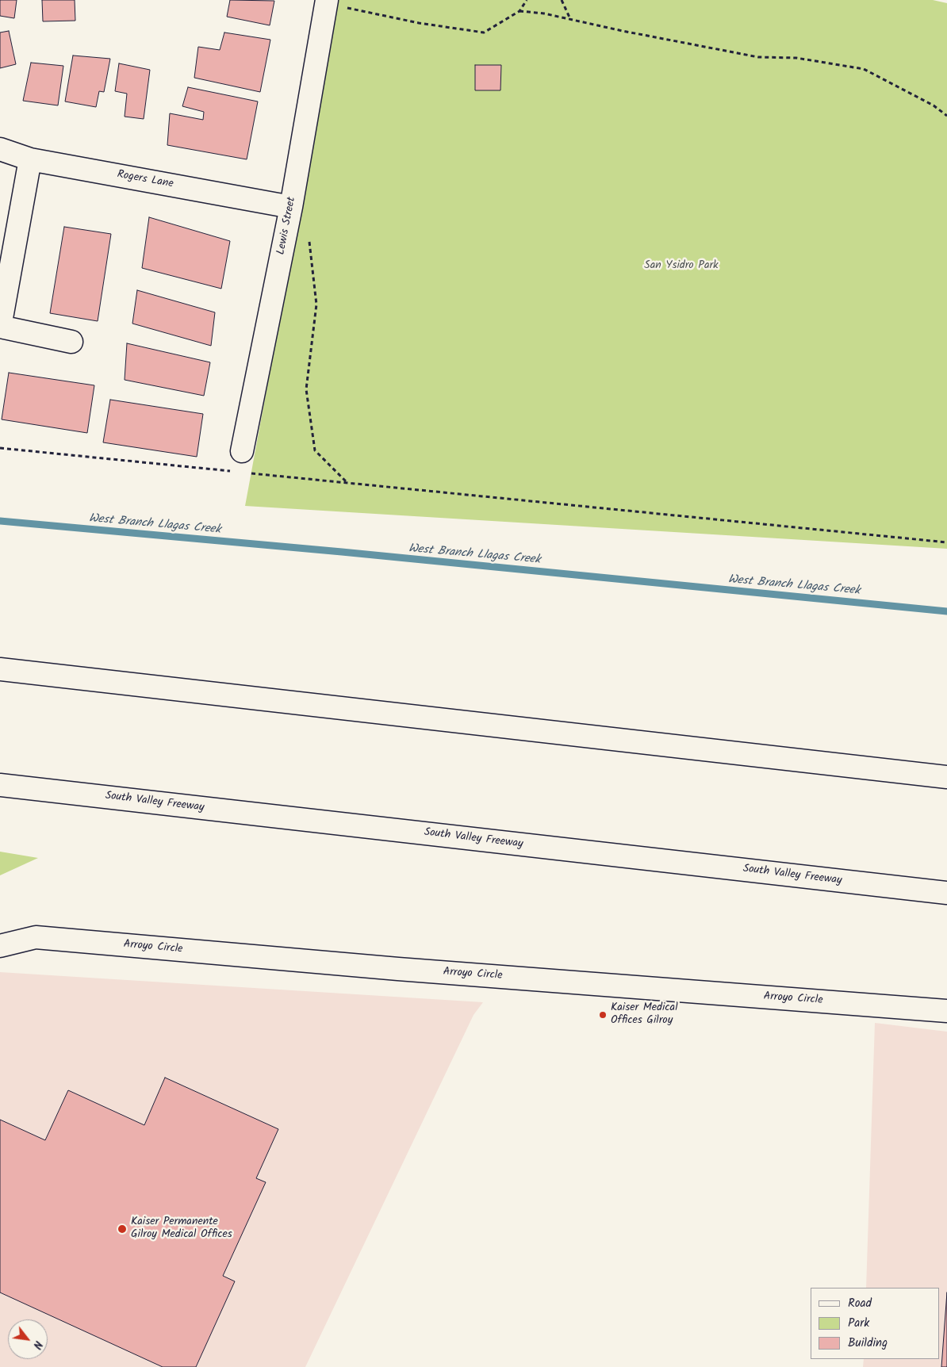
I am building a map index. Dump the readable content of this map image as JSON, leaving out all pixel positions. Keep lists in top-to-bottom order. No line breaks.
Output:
{"streets":{"main road":["Rogers Lane","Lewis Street","South Valley Freeway","Arroyo Circle"]},"crossings":[["Rogers Lane","Lewis Street"]],"water":["West Branch Llagas Creek"],"parks":["San Ysidro Park"],"places":["Kaiser Medical Offices Gilroy","Kaiser Permanente Gilroy Medical Offices"],"legend":["Road","Park","Building"],"north":"bottom right"}
